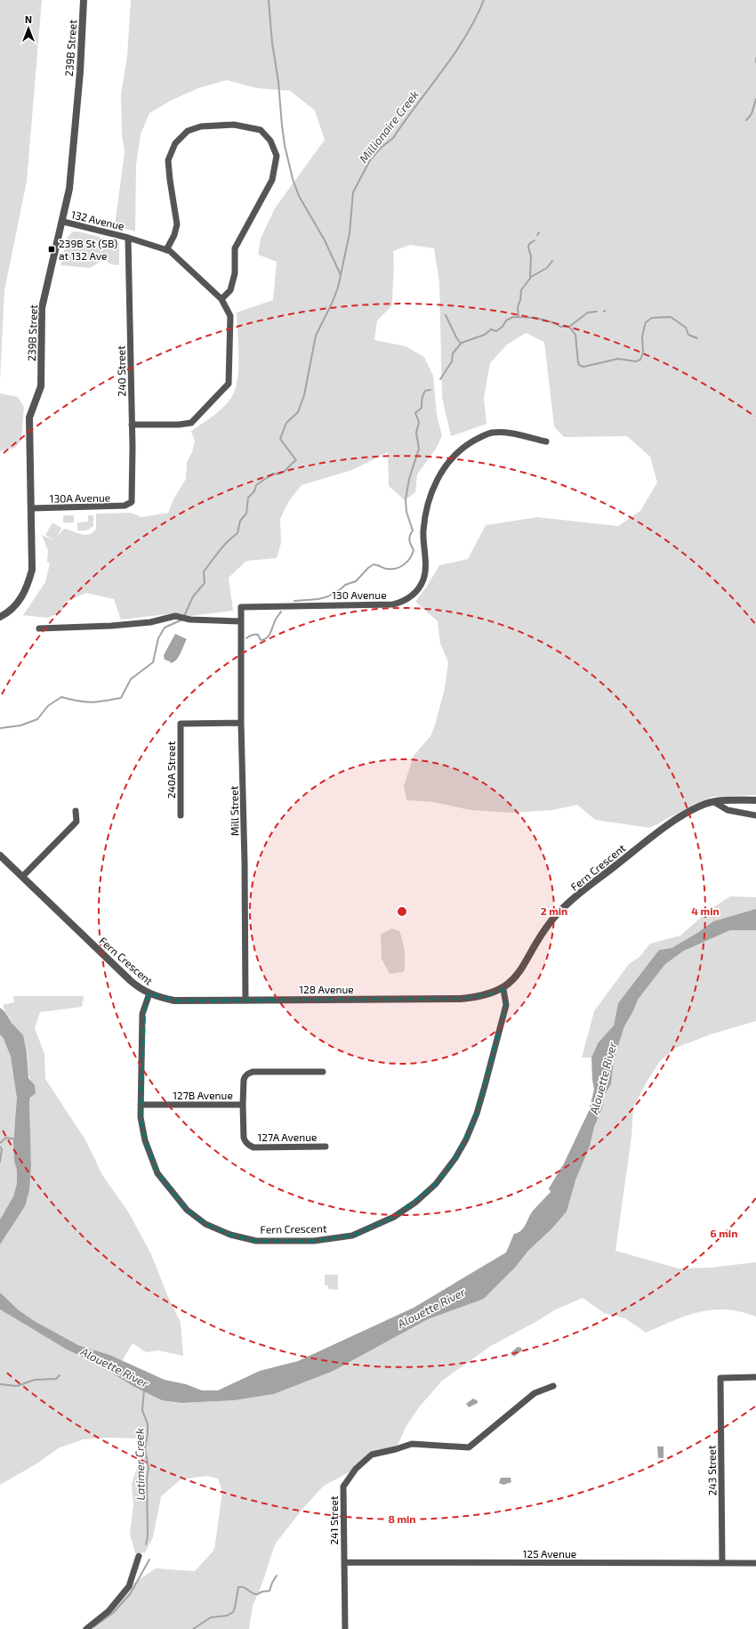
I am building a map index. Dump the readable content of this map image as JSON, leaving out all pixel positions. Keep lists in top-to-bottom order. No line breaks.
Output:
{"streets":{"street":["239B Street","132 Avenue","240 Street","130A Avenue","130 Avenue","240A Street","Mill Street","Fern Crescent","128 Avenue","127B Avenue","127A Avenue","243 Street","241 Street","125 Avenue"]},"crossings":[["239B Street","132 Avenue"],["239B Street","130A Avenue"],["132 Avenue","240 Street"],["240 Street","130A Avenue"],["130 Avenue","Mill Street"],["240A Street","Mill Street"],["Mill Street","128 Avenue"],["Fern Crescent","128 Avenue"],["Fern Crescent","127B Avenue"],["127B Avenue","127A Avenue"],["243 Street","125 Avenue"],["241 Street","125 Avenue"]],"water":["Millionaire Creek","Alouette River","Latimer Creek"],"places":{"transit":["239B St (SB) at 132 Ave"]},"north":"top","rings":["2 min","4 min","6 min","8 min"]}
